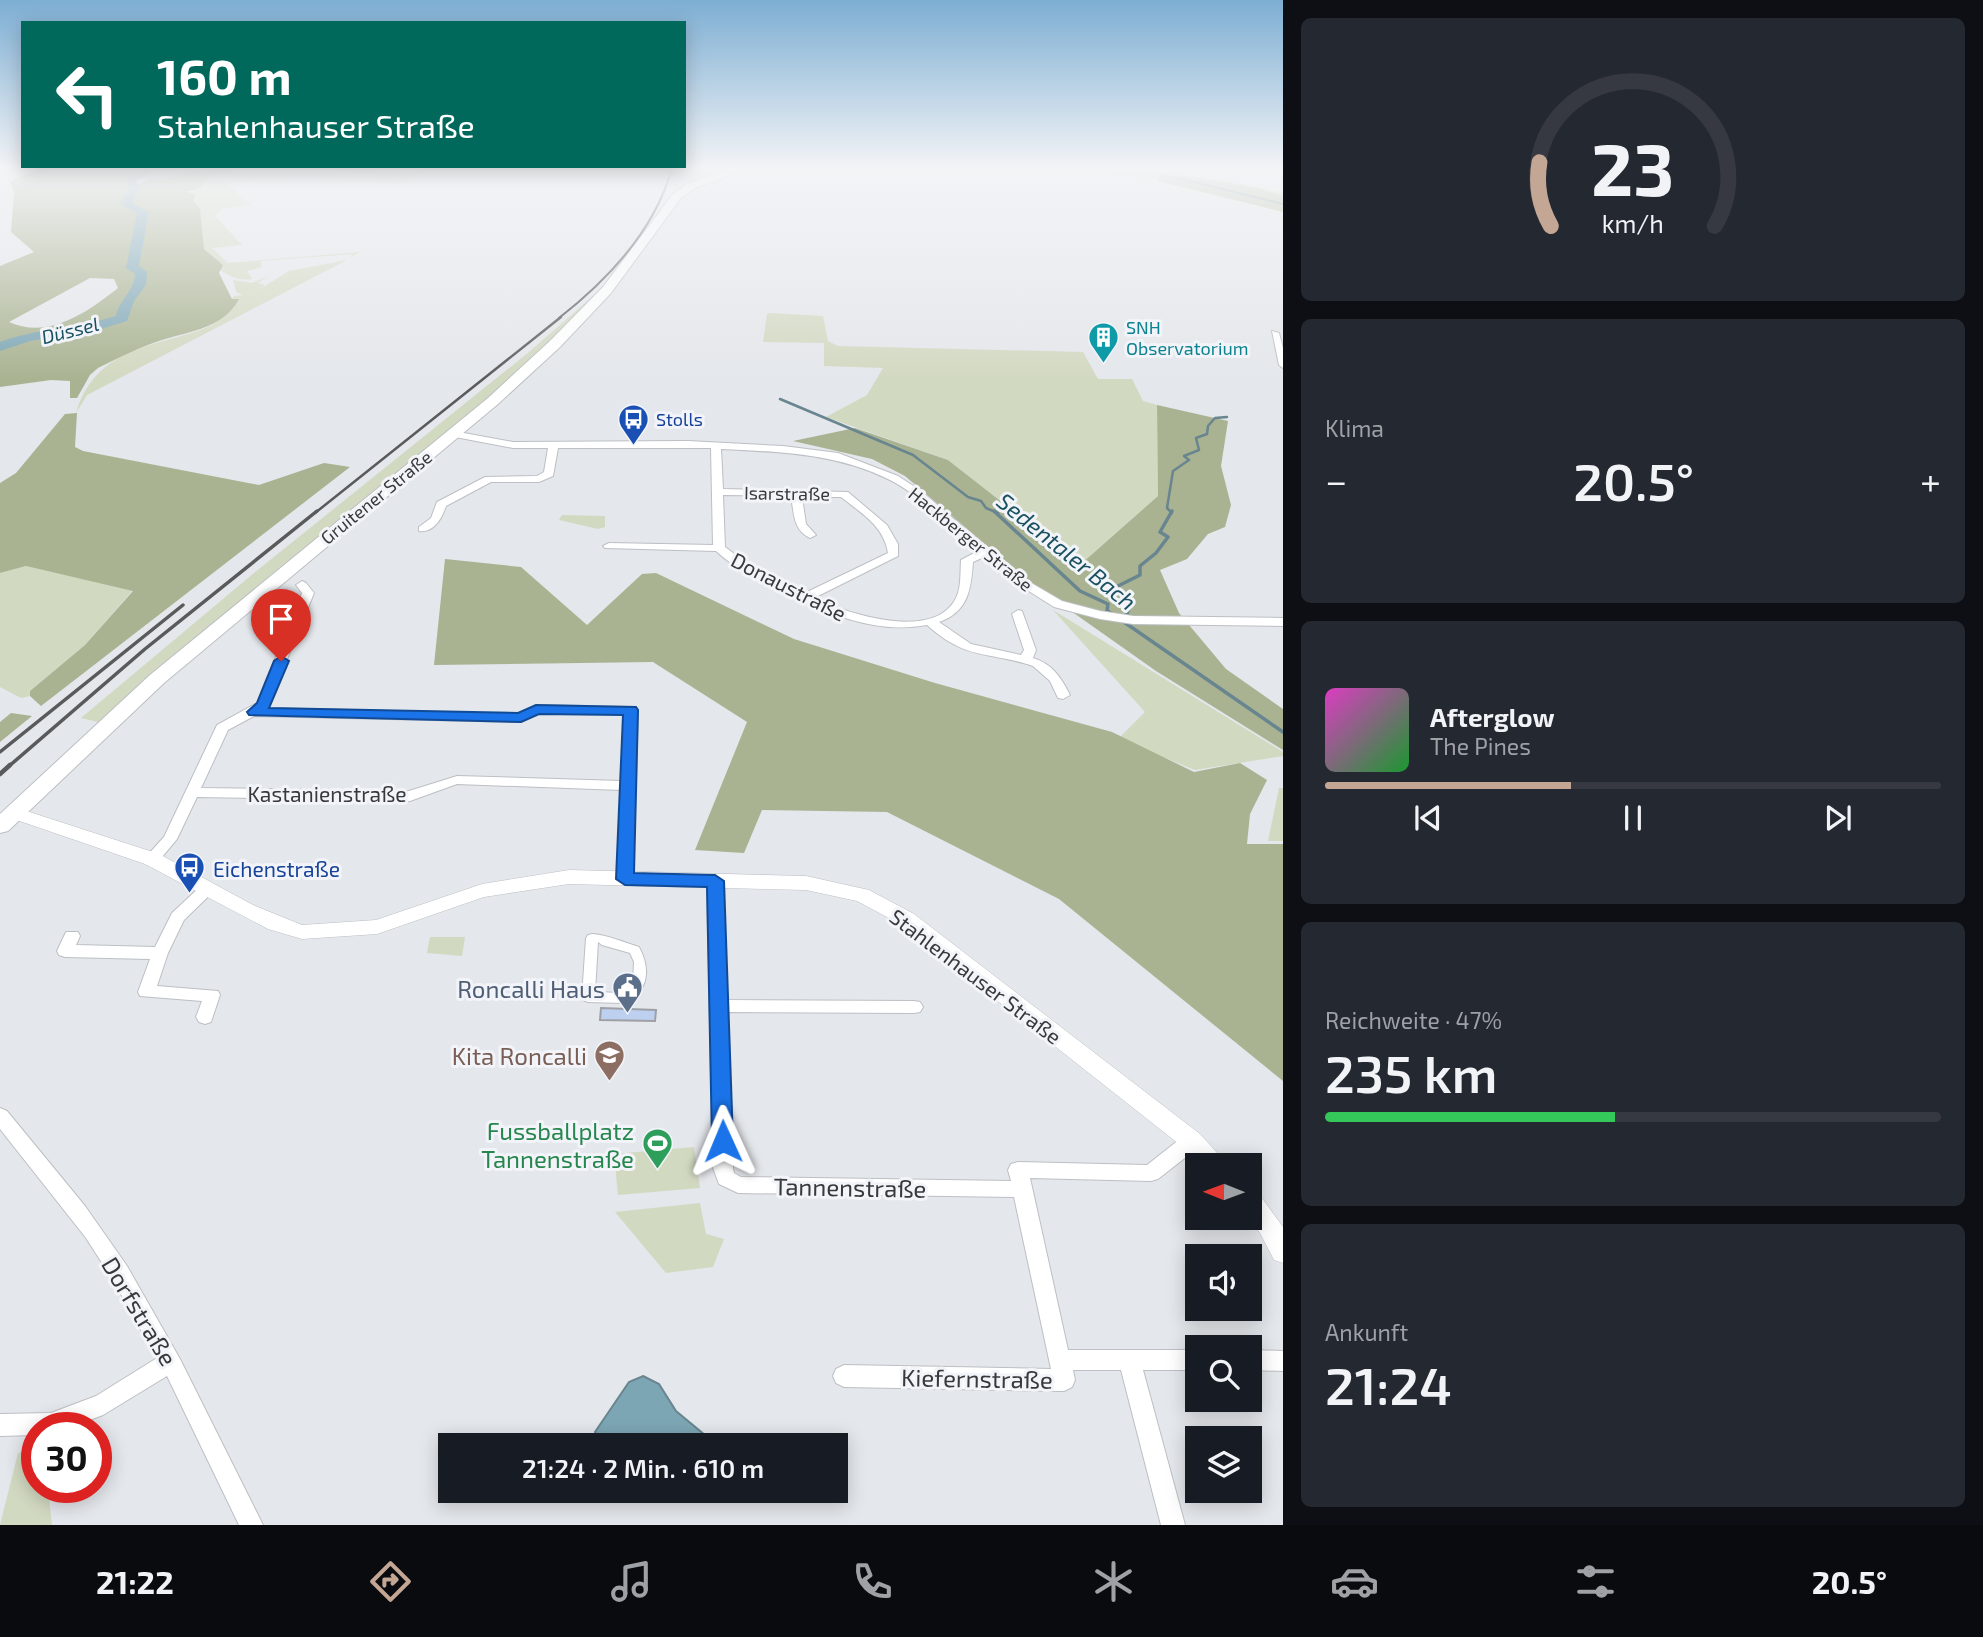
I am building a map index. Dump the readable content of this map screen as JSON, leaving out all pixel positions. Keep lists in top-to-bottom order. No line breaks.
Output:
{"streets":{"main road":["Gruitener Straße"],"street":["Isarstraße","Hackberger Straße","Donaustraße","Kastanienstraße","Stahlenhauser Straße","Tannenstraße","Dorfstraße","Kiefernstraße"]},"crossings":[["Isarstraße","Donaustraße"],["Gruitener Straße","Hackberger Straße"],["Gruitener Straße","Stahlenhauser Straße"],["Hackberger Straße","Donaustraße"],["Stahlenhauser Straße","Tannenstraße"]],"water":["Düssel","Sedentaler Bach"],"places":{"building":["SNH Observatorium"],"bus stop":["Stolls","Eichenstraße"],"public building":["Roncalli Haus"],"school or university":["Kita Roncalli"],"sports":["Fussballplatz Tannenstraße"]},"north":"left","page":{"turn":["160 m","Stahlenhauser Straße"],"tile":["Klima",["Reichweite · 47%","235 km"],["Ankunft","21:24"]],"heat":["−","20.5°","+"],"song":["Afterglow","The Pines"],"limit":"30","trip":"21:24 · 2 Min. · 610 m","tabs":["21:22","20.5°"],"gauge":["23","km/h"]}}
